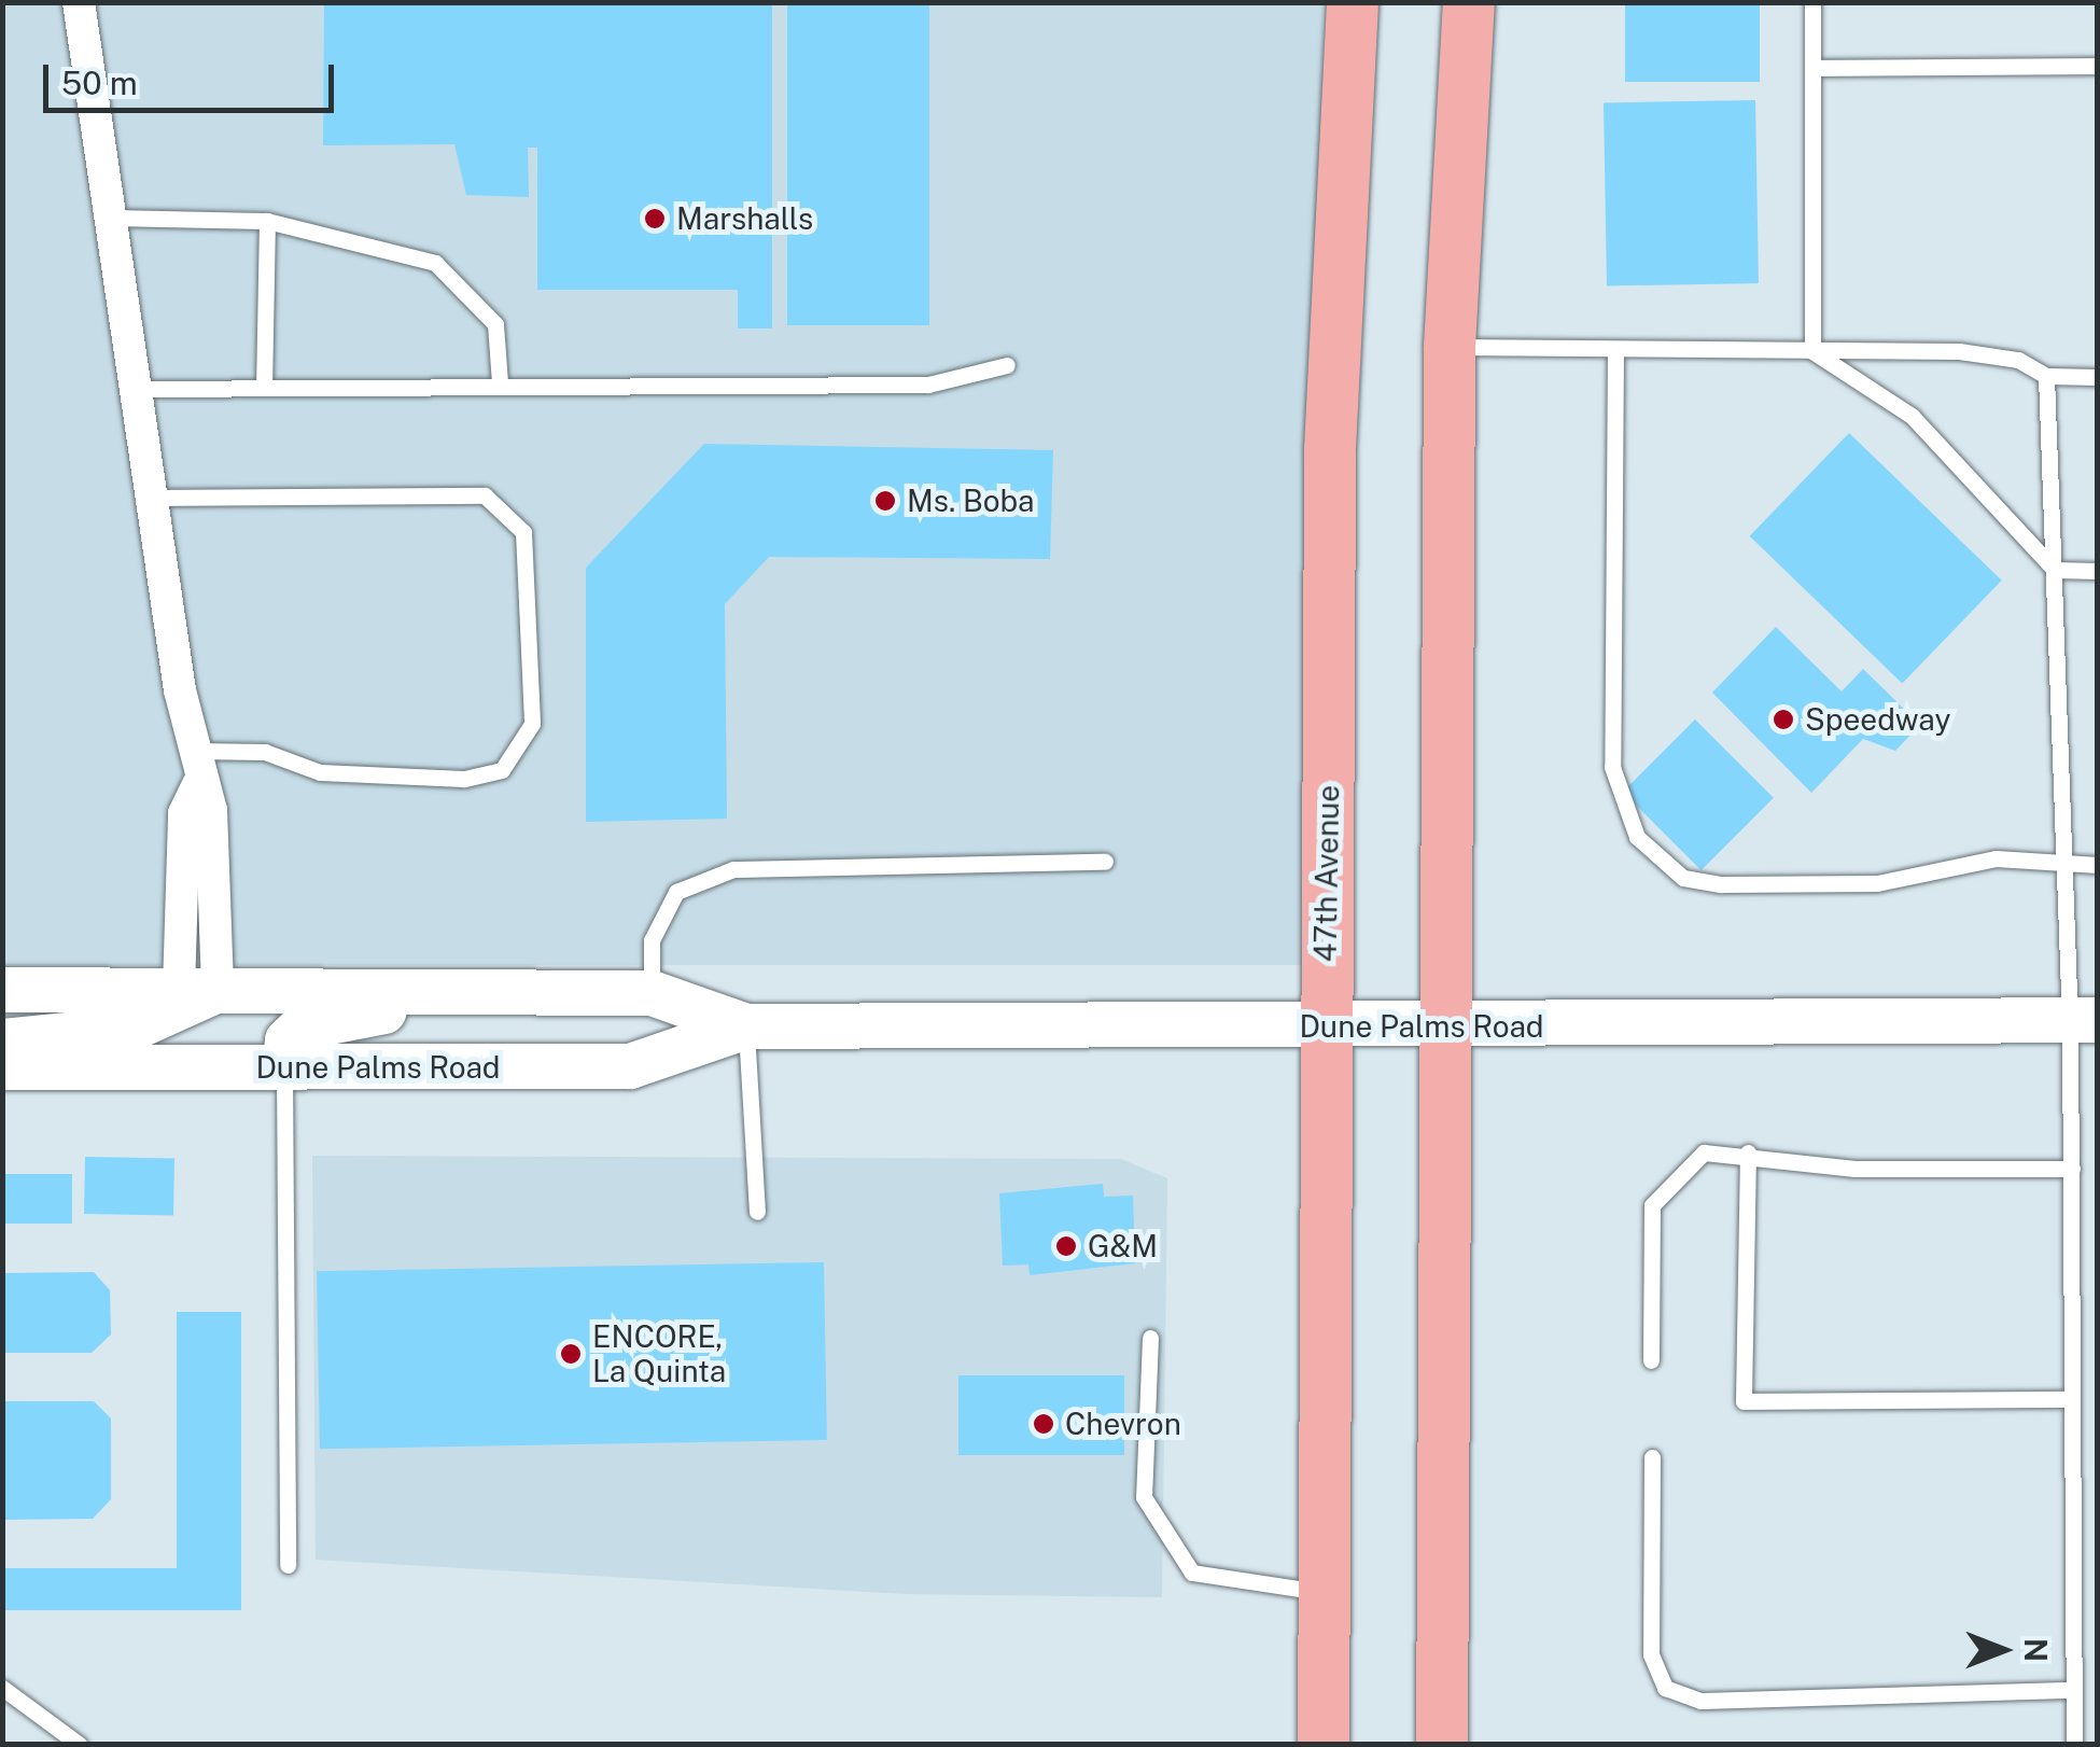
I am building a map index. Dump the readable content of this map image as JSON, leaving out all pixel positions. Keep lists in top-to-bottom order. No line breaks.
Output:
{"streets":{"main road":["47th Avenue","Dune Palms Road"]},"crossings":[["47th Avenue","Dune Palms Road"]],"places":["Marshalls","Ms. Boba","Speedway","G&M","ENCORE, La Quinta","Chevron"],"scale_bar":"50 m","north":"right"}
